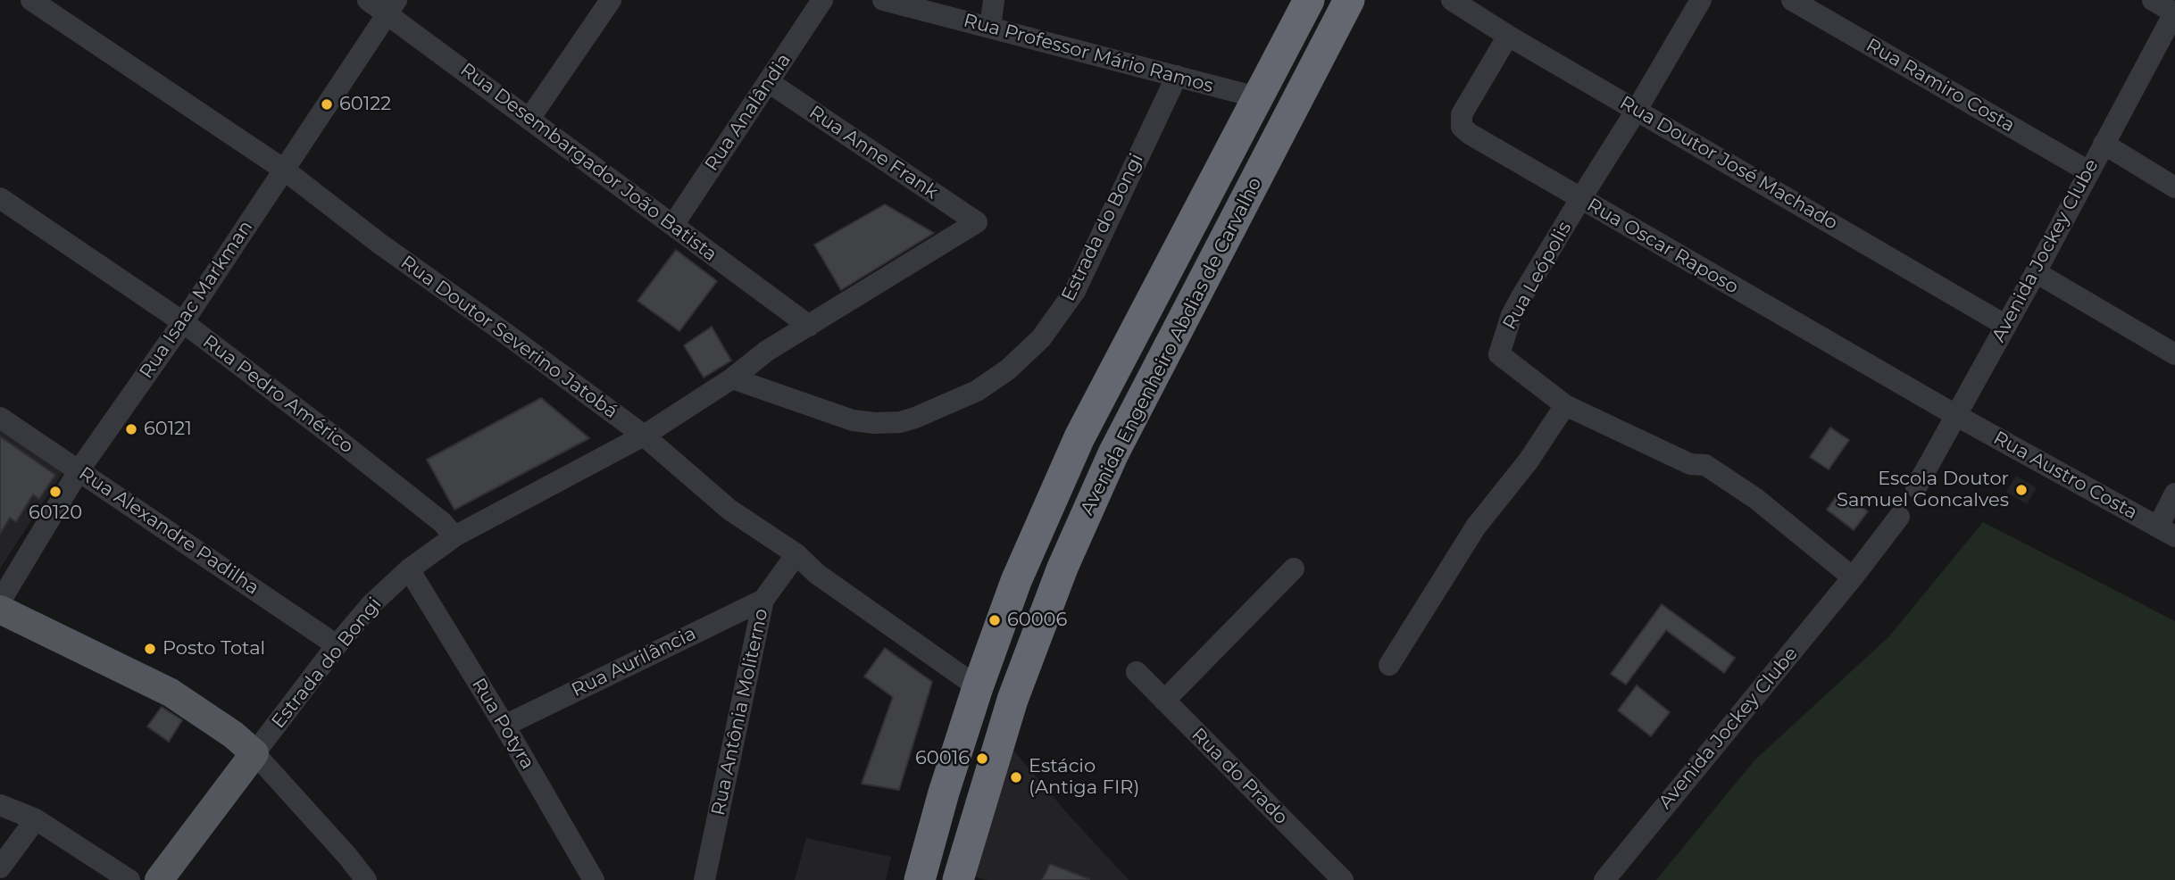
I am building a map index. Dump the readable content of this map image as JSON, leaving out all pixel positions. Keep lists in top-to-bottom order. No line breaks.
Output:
{"streets":{"highway":["Avenida Engenheiro Abdias de Carvalho"],"main road":["Estrada do Bongi"],"street":["Rua Professor Mário Ramos","Rua Ramiro Costa","Rua Analândia","Rua Anne Frank","Rua Desembargador João Batista","Rua Doutor José Machado","Rua Oscar Raposo","Avenida Jockey Clube","Rua Leópolis","Rua Isaac Markman","Rua Doutor Severino Jatobá","Rua Pedro Américo","Rua Austro Costa","Rua Alexandre Padilha","Rua Aurilância","Rua Antônia Moliterno","Rua Potyra","Rua do Prado"]},"crossings":[["Rua Professor Mário Ramos","Estrada do Bongi"],["Rua Professor Mário Ramos","Avenida Engenheiro Abdias de Carvalho"],["Rua Ramiro Costa","Avenida Jockey Clube"],["Rua Analândia","Rua Anne Frank"],["Rua Analândia","Rua Desembargador João Batista"],["Rua Anne Frank","Estrada do Bongi"],["Rua Desembargador João Batista","Estrada do Bongi"],["Rua Desembargador João Batista","Rua Isaac Markman"],["Rua Doutor José Machado","Rua Oscar Raposo"],["Rua Doutor José Machado","Avenida Jockey Clube"],["Rua Doutor José Machado","Rua Leópolis"],["Estrada do Bongi","Rua Doutor Severino Jatobá"],["Estrada do Bongi","Rua Pedro Américo"],["Estrada do Bongi","Rua Alexandre Padilha"],["Estrada do Bongi","Rua Potyra"],["Rua Oscar Raposo","Avenida Jockey Clube"],["Rua Oscar Raposo","Rua Leópolis"],["Rua Oscar Raposo","Rua Austro Costa"],["Avenida Jockey Clube","Rua Austro Costa"],["Rua Isaac Markman","Rua Doutor Severino Jatobá"],["Rua Isaac Markman","Rua Pedro Américo"],["Rua Isaac Markman","Rua Alexandre Padilha"],["Rua Doutor Severino Jatobá","Avenida Engenheiro Abdias de Carvalho"],["Rua Doutor Severino Jatobá","Rua Antônia Moliterno"],["Rua Aurilância","Rua Antônia Moliterno"],["Rua Aurilância","Rua Potyra"]],"places":["60122","60121","Escola Doutor Samuel Goncalves","60120","60006","Posto Total","60016","Estácio (Antiga FIR)"]}
